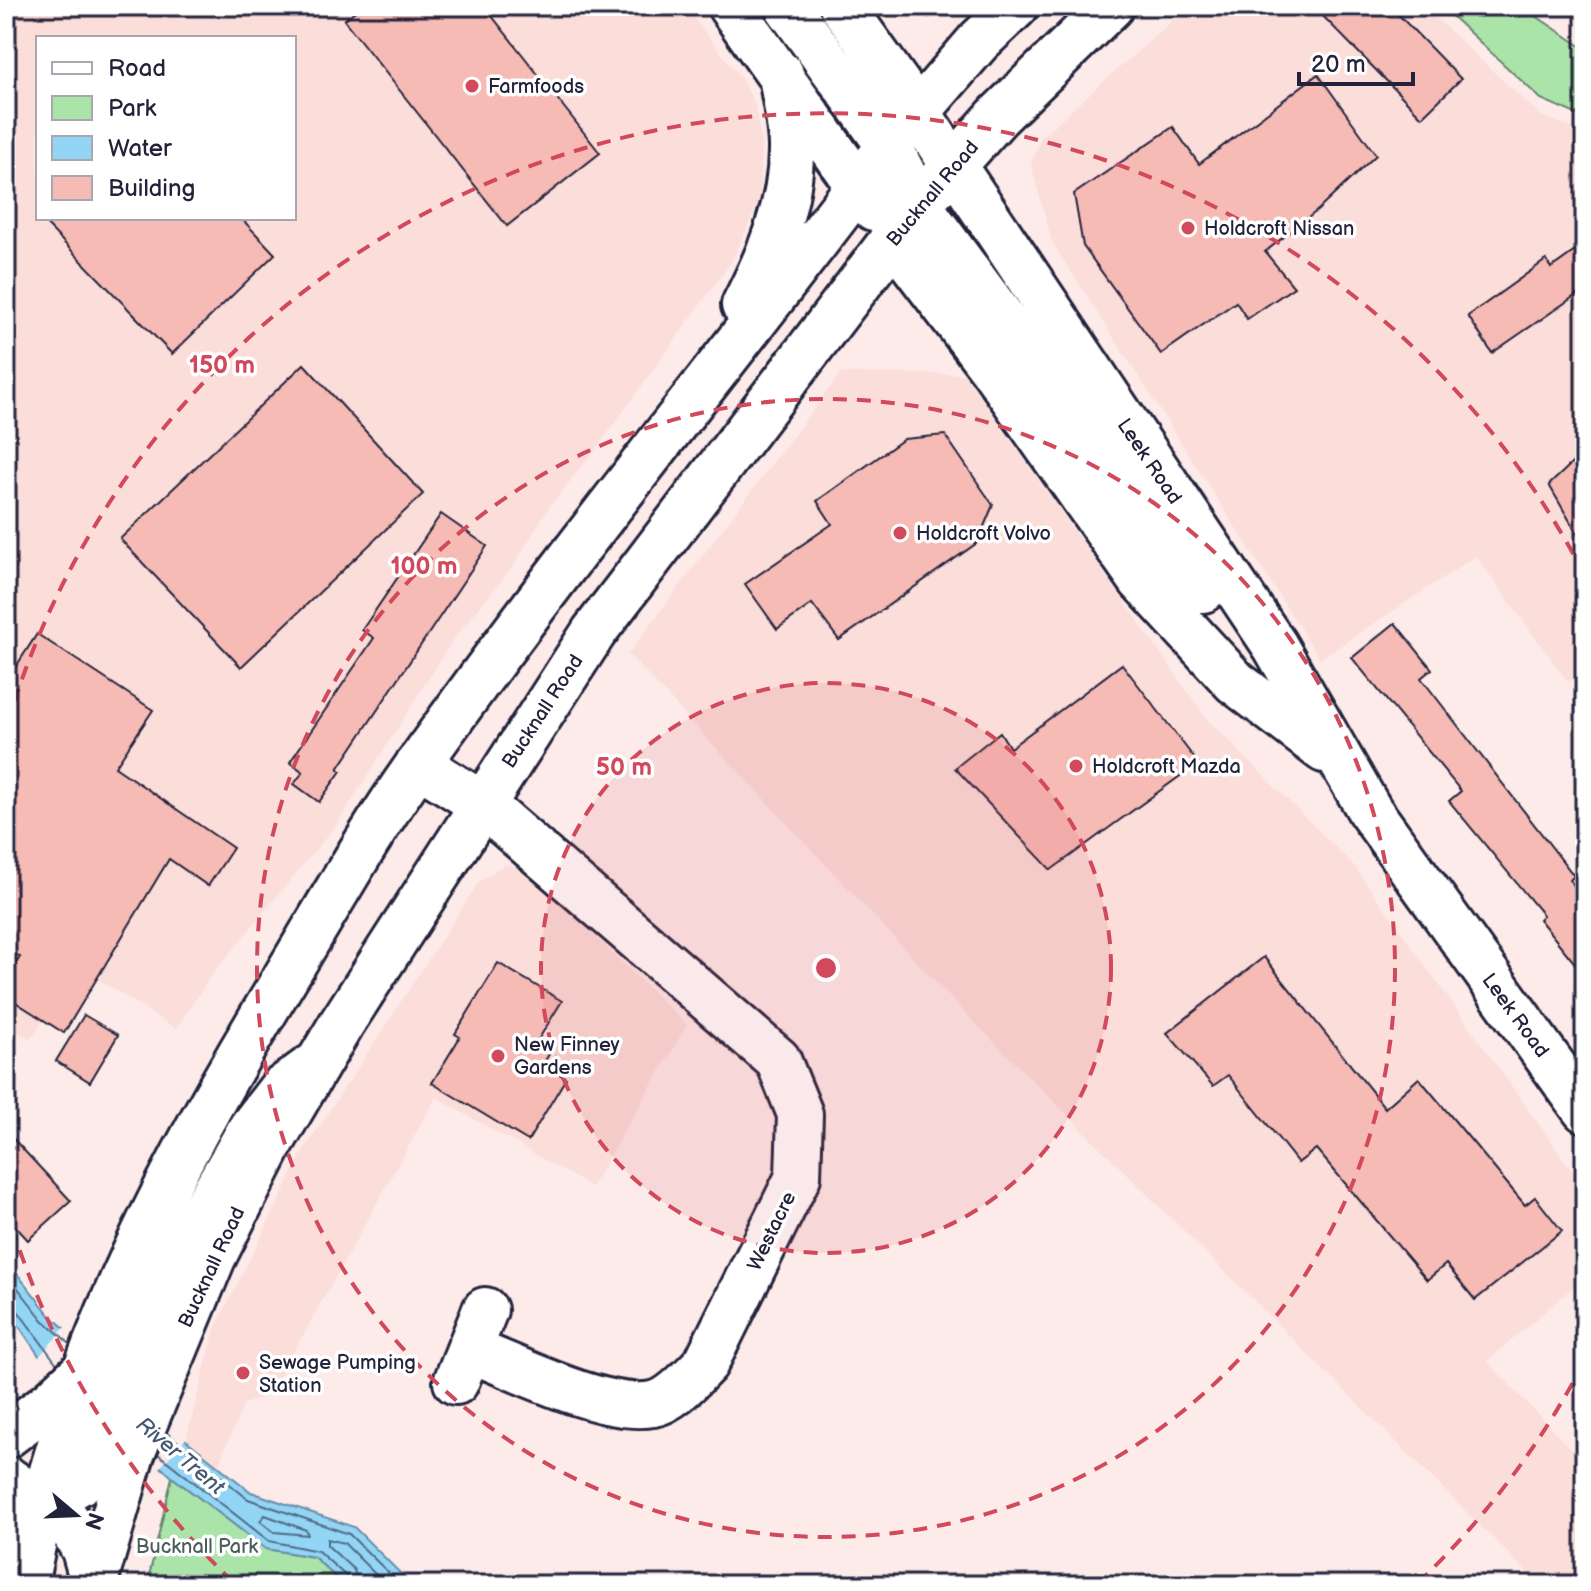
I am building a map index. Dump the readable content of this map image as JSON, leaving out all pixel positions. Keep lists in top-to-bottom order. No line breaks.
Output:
{"streets":{"main road":["Bucknall Road","Leek Road","Westacre"]},"crossings":[["Bucknall Road","Leek Road"],["Bucknall Road","Westacre"]],"water":["River Trent"],"parks":["Bucknall Park"],"places":["Farmfoods","Holdcroft Nissan","Holdcroft Volvo","Holdcroft Mazda","New Finney Gardens","Sewage Pumping Station"],"legend":["Road","Park","Water","Building"],"scale_bar":"20 m","north":"right","rings":["150 m","100 m","50 m"]}
